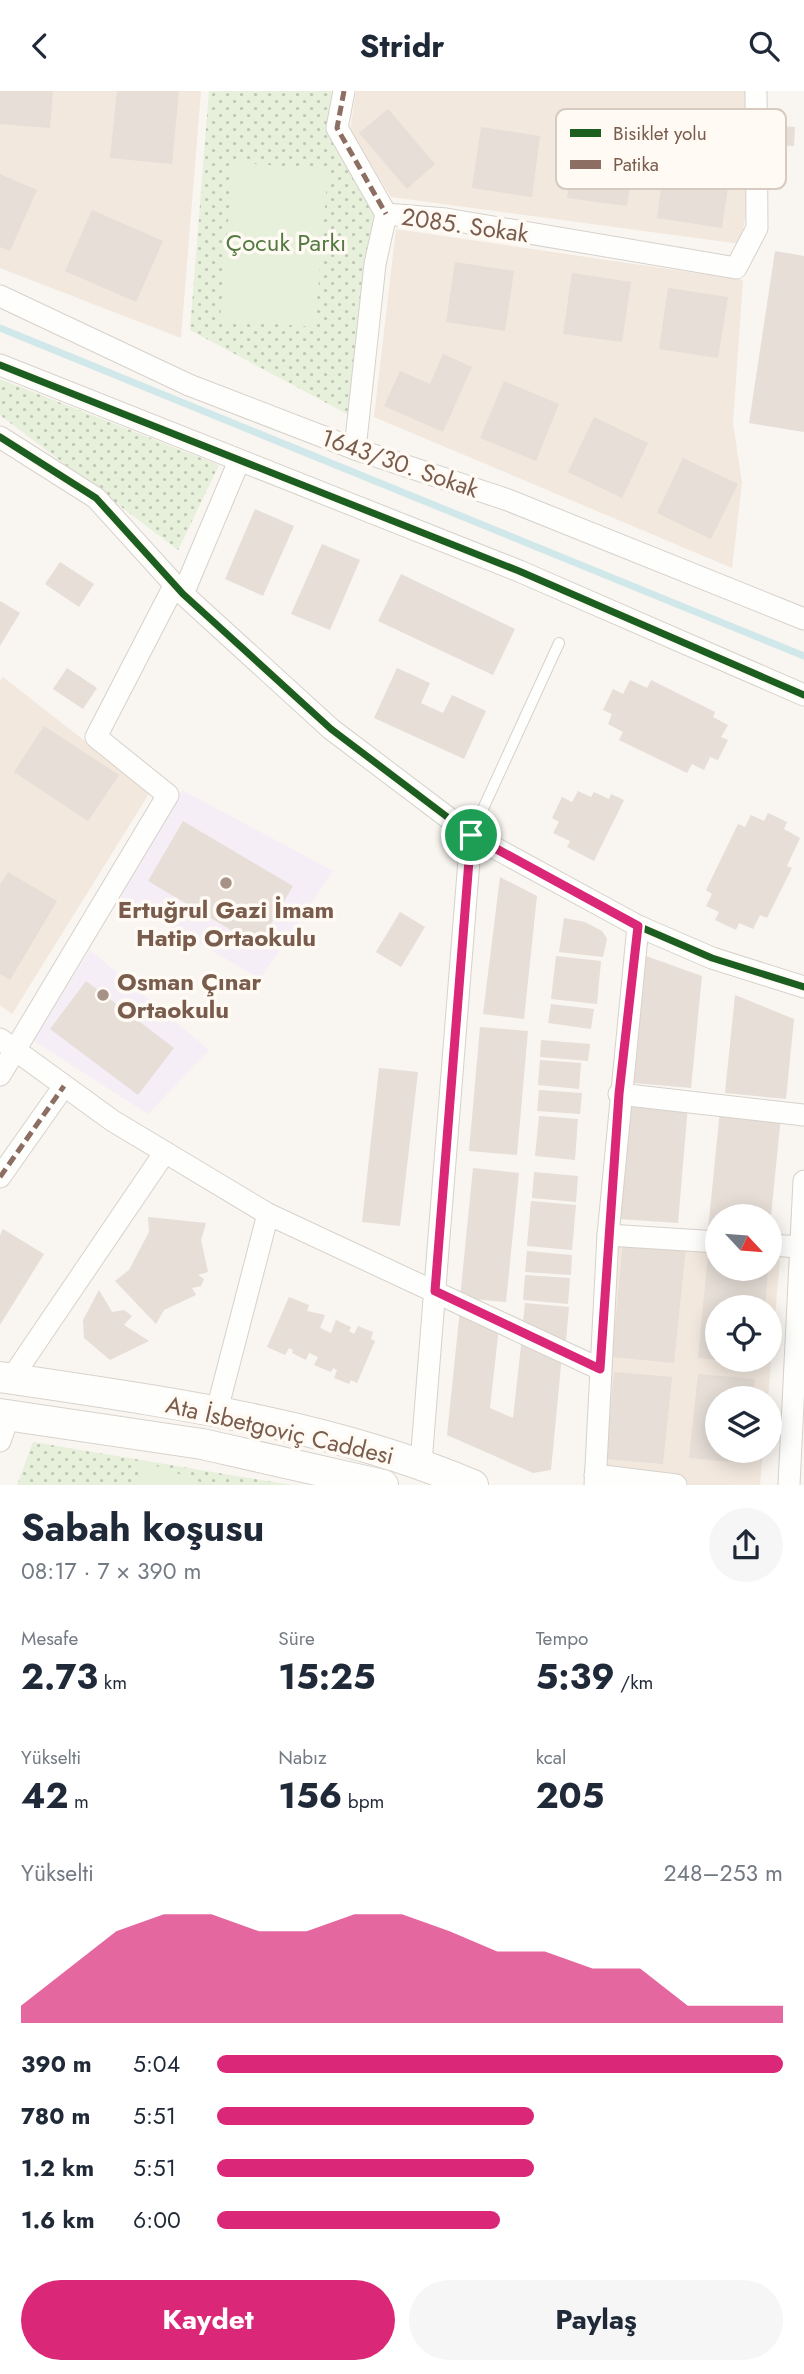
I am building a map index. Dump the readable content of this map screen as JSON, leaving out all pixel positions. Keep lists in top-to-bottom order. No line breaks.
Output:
{"streets":{"main road":["Ata İsbetgoviç Caddesi"],"street":["2085. Sokak","1643/30. Sokak"]},"crossings":[["2085. Sokak","1643/30. Sokak"]],"parks":["Çocuk Parkı"],"places":["Ertuğrul Gazi İmam Hatip Ortaokulu","Osman Çınar Ortaokulu"],"legend":["Bisiklet yolu","Patika"],"north":"bottom right","page":{"header":"Stridr","heading":["Sabah koşusu","08:17 · 7 × 390 m"],"stats":[["Mesafe","2.73 km"],["Süre","15:25"],["Tempo","5:39 /km"],["Yükselti","42 m"],["Nabız","156 bpm"],["kcal","205"]],"chart":["Yükselti","248–253 m"],"list":[{"name":"390 m","note":"5:04"},{"name":"780 m","note":"5:51"},{"name":"1.2 km","note":"5:51"},{"name":"1.6 km","note":"6:00"}],"buttons":["Kaydet","Paylaş"]}}
